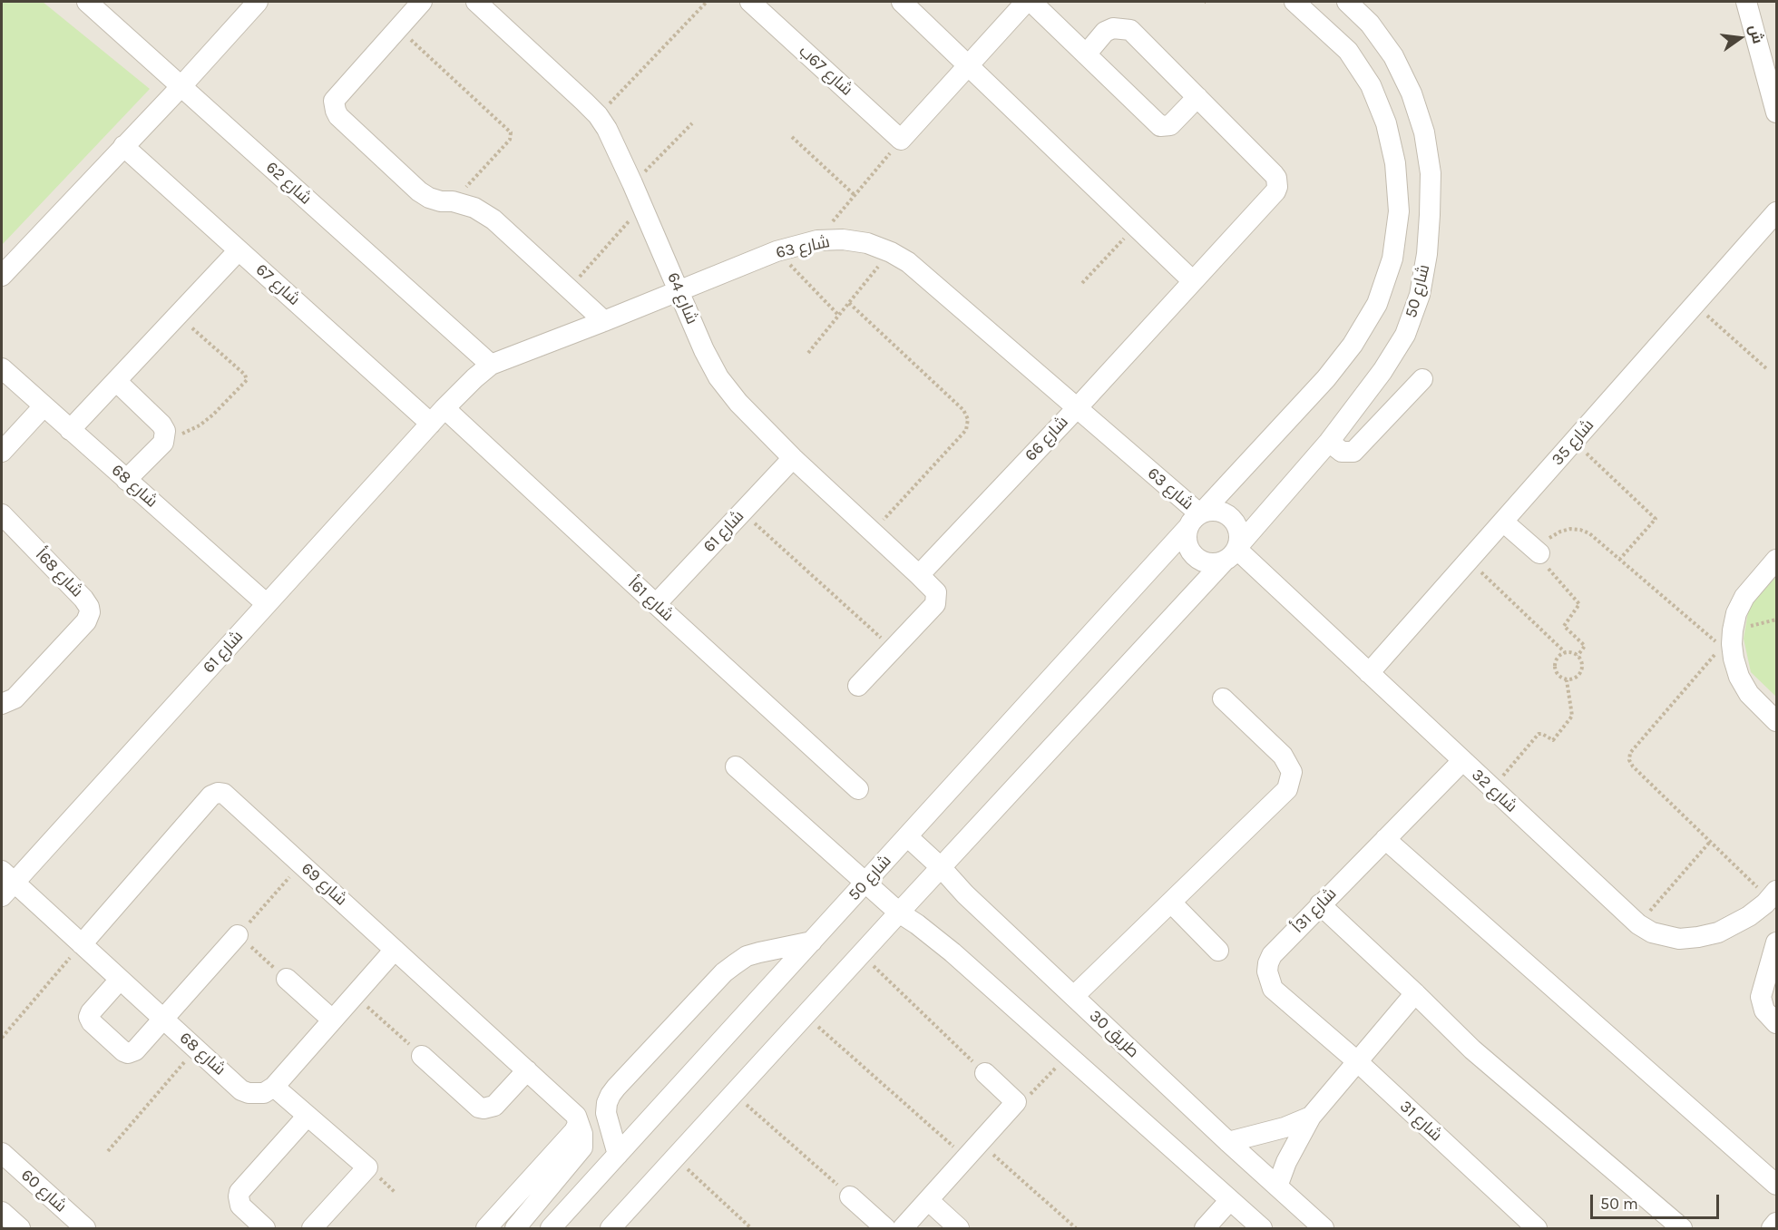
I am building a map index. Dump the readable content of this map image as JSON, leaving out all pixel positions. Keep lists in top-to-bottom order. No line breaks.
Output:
{"streets":{"street":["شارع 67ب","شارع 62","شارع 63","شارع 67","شارع 50","شارع 64","شارع 66","شارع 35","شارع 68","شارع 61","شارع 68أ","شارع 61أ","شارع 32","شارع 69","شارع 31أ","طريق 30","شارع 31","شارع 60"]},"crossings":[["شارع 62","شارع 63"],["شارع 63","شارع 50"],["شارع 63","شارع 64"],["شارع 63","شارع 66"],["شارع 63","شارع 61"],["شارع 63","شارع 61أ"],["شارع 63","شارع 32"],["شارع 67","شارع 61"],["شارع 50","شارع 32"],["شارع 50","طريق 30"],["شارع 64","شارع 66"],["شارع 64","شارع 61"],["شارع 35","شارع 32"],["شارع 68","شارع 61"],["شارع 68","شارع 69"],["شارع 61","شارع 61أ"],["شارع 32","شارع 31أ"],["شارع 31أ","شارع 31"]],"scale_bar":"50 m","north":"right"}
